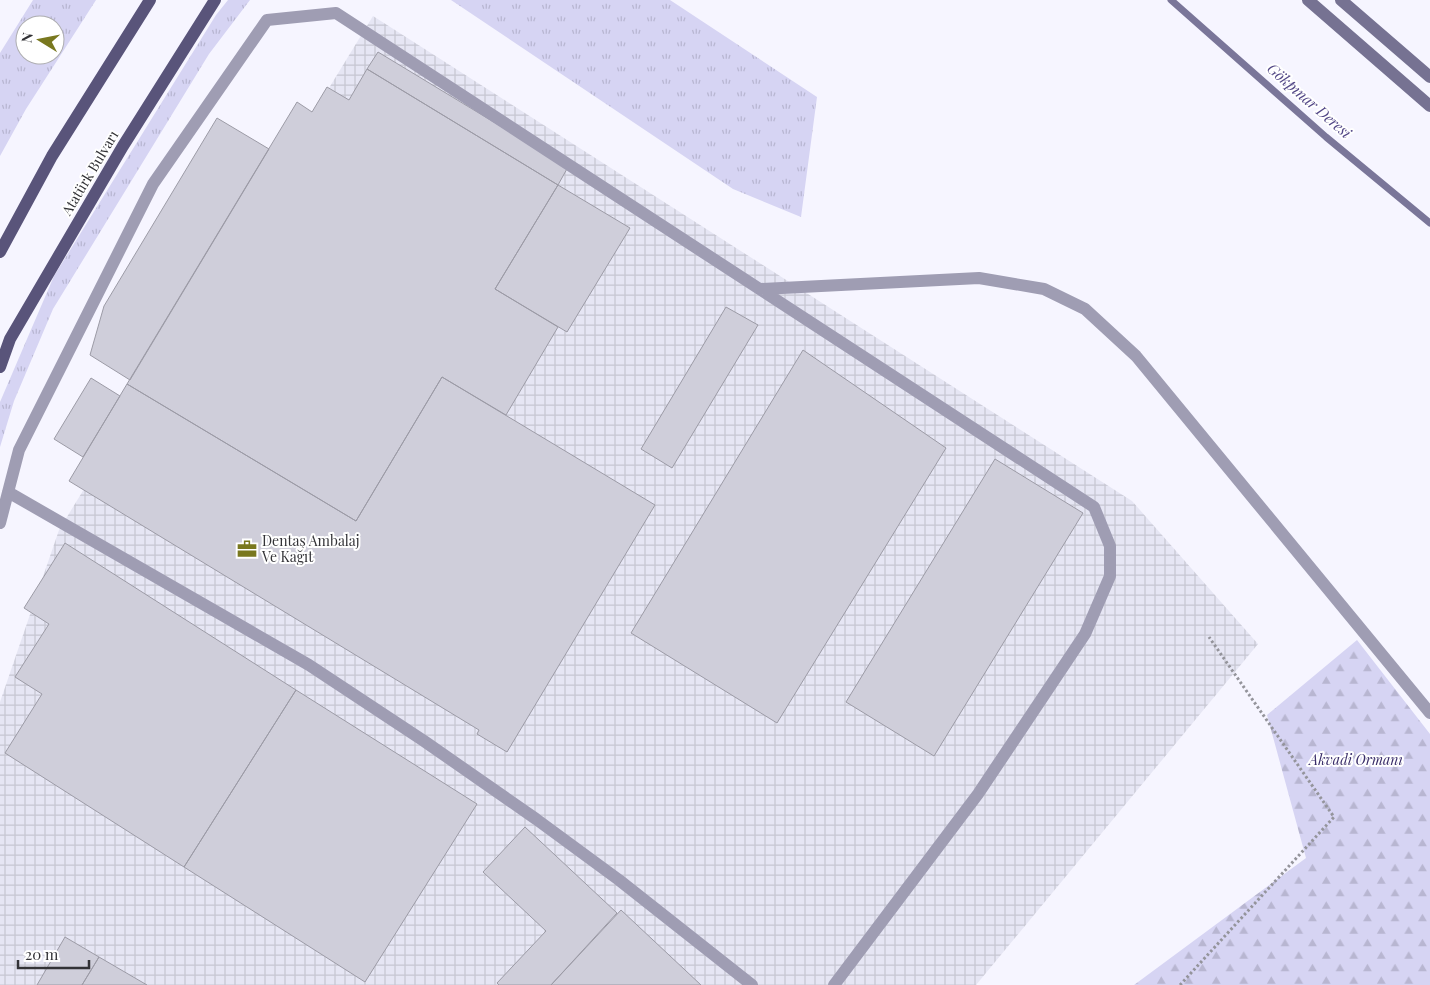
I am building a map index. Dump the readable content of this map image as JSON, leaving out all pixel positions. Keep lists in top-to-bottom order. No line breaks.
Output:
{"streets":{"main road":["Atatürk Bulvarı"]},"water":["Gökpınar Deresi"],"parks":["Akvadi Ormanı"],"places":{"office":["Dentaş Ambalaj Ve Kağıt"]},"scale_bar":"20 m","north":"left"}
